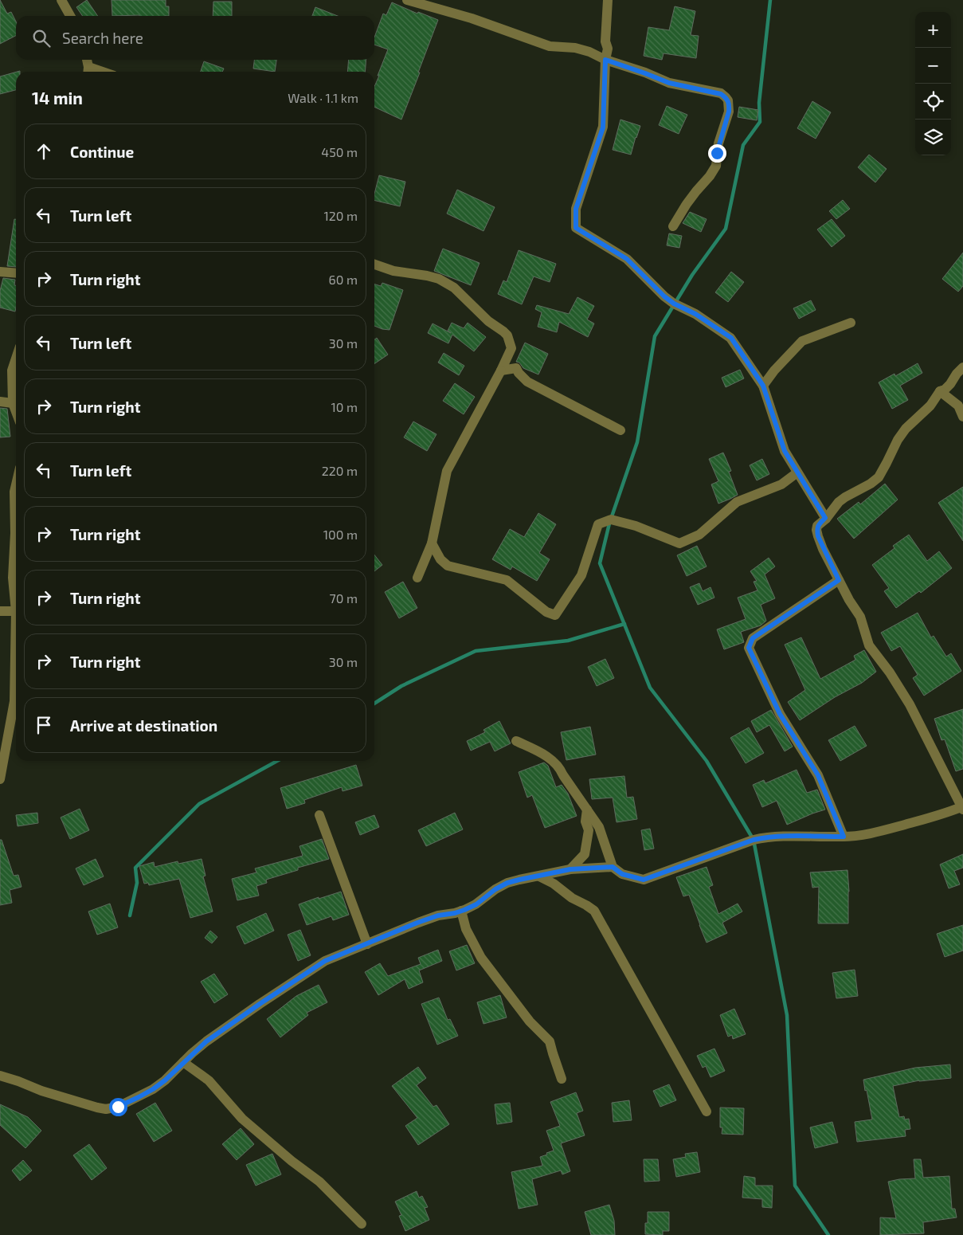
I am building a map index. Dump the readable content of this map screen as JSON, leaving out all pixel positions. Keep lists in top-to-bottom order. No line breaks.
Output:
{"page":{"map_buttons":["+","−"],"search":"Search here","heading":["14 min","Walk · 1.1 km"],"list":[["Continue","450 m"],["Turn left","120 m"],["Turn right","60 m"],["Turn left","30 m"],["Turn right","10 m"],["Turn left","220 m"],["Turn right","100 m"],["Turn right","70 m"],["Turn right","30 m"],"Arrive at destination"]}}
